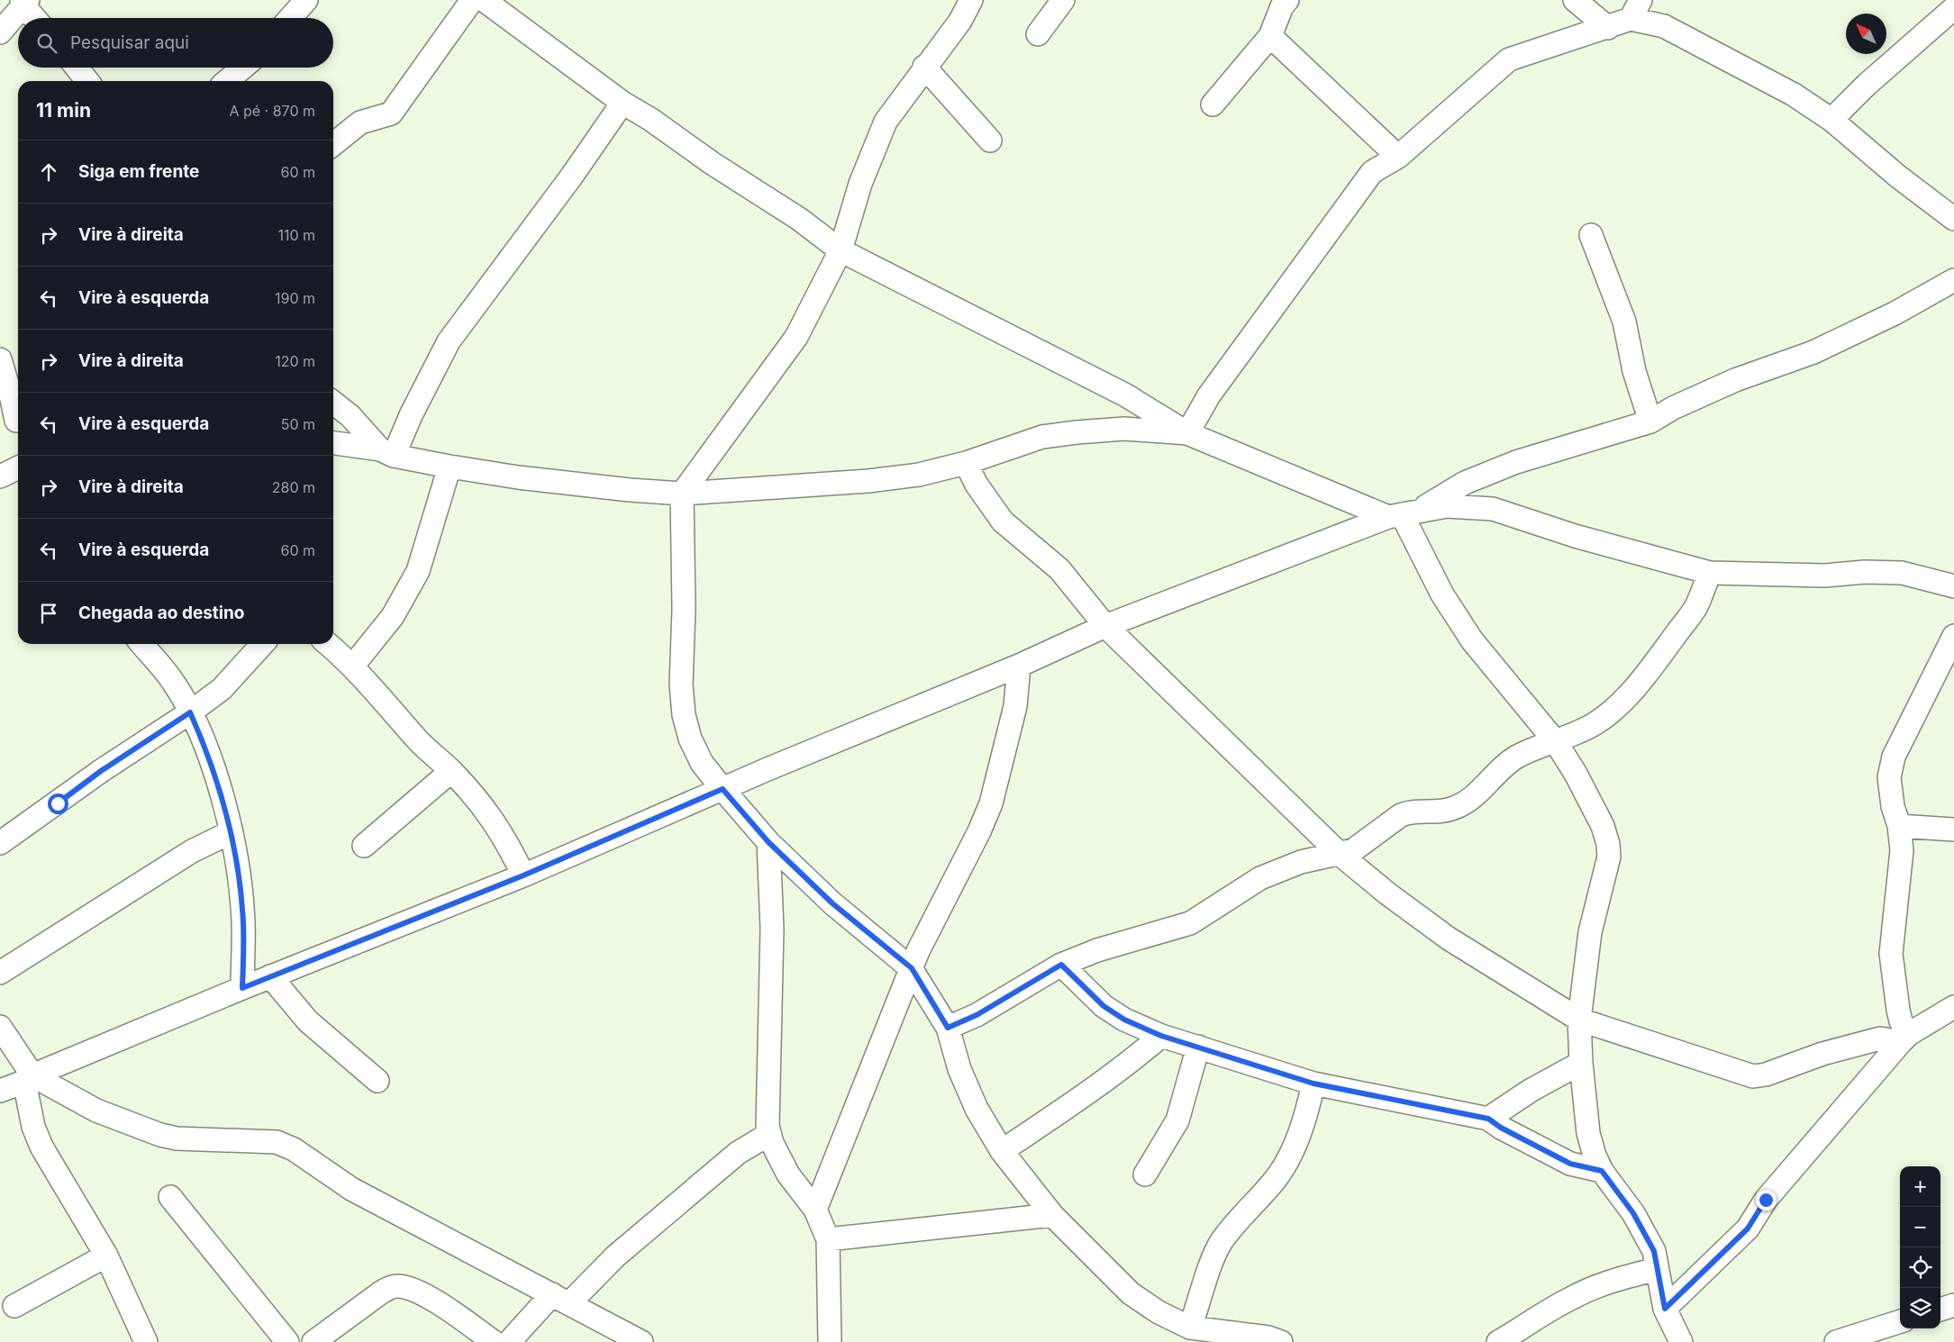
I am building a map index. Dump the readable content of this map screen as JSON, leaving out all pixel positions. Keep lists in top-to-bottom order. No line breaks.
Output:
{"north":"top left","page":{"search":"Pesquisar aqui","heading":["11 min","A pé · 870 m"],"list":[["Siga em frente","60 m"],["Vire à direita","110 m"],["Vire à esquerda","190 m"],["Vire à direita","120 m"],["Vire à esquerda","50 m"],["Vire à direita","280 m"],["Vire à esquerda","60 m"],"Chegada ao destino"],"map_buttons":["+","−"]}}
